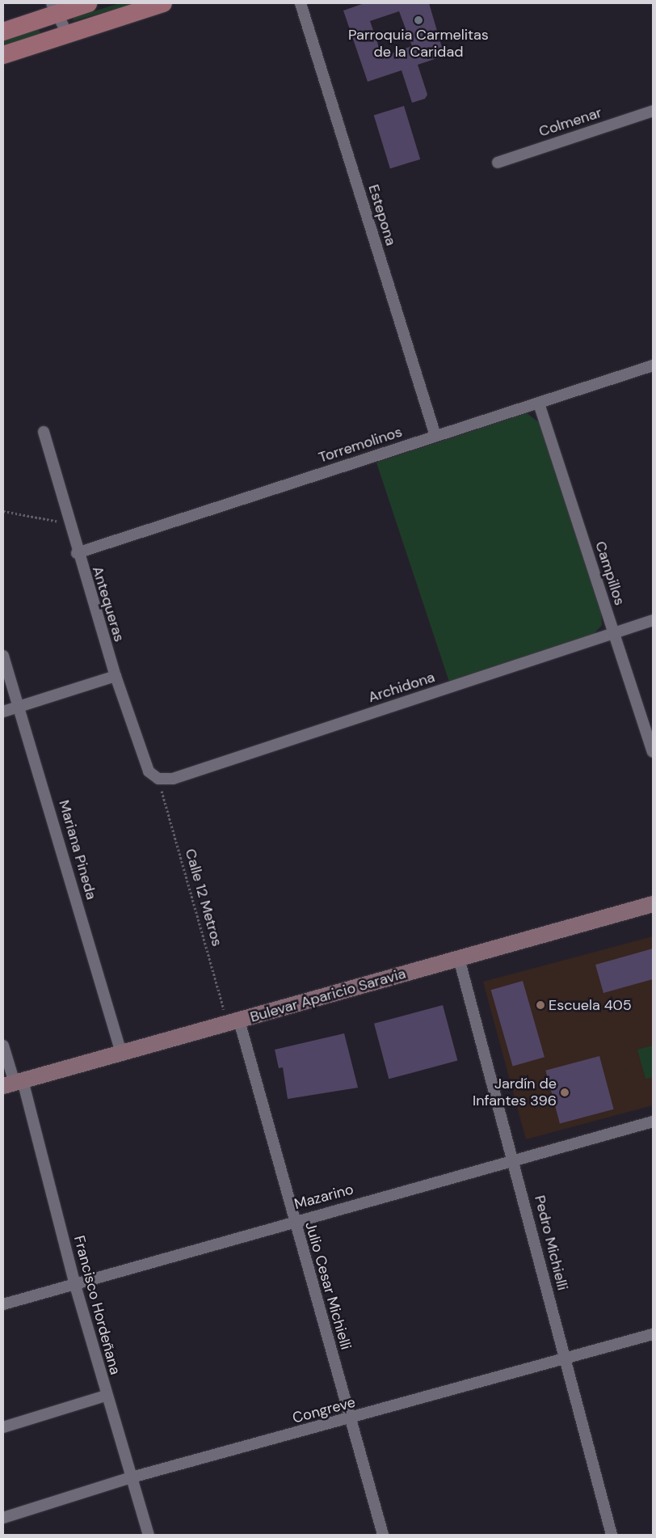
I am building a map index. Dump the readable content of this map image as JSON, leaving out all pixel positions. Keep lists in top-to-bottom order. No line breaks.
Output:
{"streets":{"street":["Colmenar","Estepona","Torremolinos","Campillos","Antequeras","Archidona","Mariana Pineda","Bulevar Aparicio Saravia","Mazarino","Pedro Michielli","Julio Cesar Michielli","Francisco Hordeñana","Congreve"],"path":["Calle 12 Metros"]},"crossings":[["Estepona","Torremolinos"],["Torremolinos","Campillos"],["Torremolinos","Antequeras"],["Campillos","Archidona"],["Antequeras","Archidona"],["Antequeras","Calle 12 Metros"],["Archidona","Calle 12 Metros"],["Mariana Pineda","Bulevar Aparicio Saravia"],["Calle 12 Metros","Bulevar Aparicio Saravia"],["Calle 12 Metros","Julio Cesar Michielli"],["Bulevar Aparicio Saravia","Pedro Michielli"],["Bulevar Aparicio Saravia","Julio Cesar Michielli"],["Bulevar Aparicio Saravia","Francisco Hordeñana"],["Mazarino","Pedro Michielli"],["Mazarino","Julio Cesar Michielli"],["Mazarino","Francisco Hordeñana"],["Pedro Michielli","Congreve"],["Julio Cesar Michielli","Congreve"],["Francisco Hordeñana","Congreve"]],"places":["Parroquia Carmelitas de la Caridad","Escuela 405","Jardín de Infantes 396"]}
